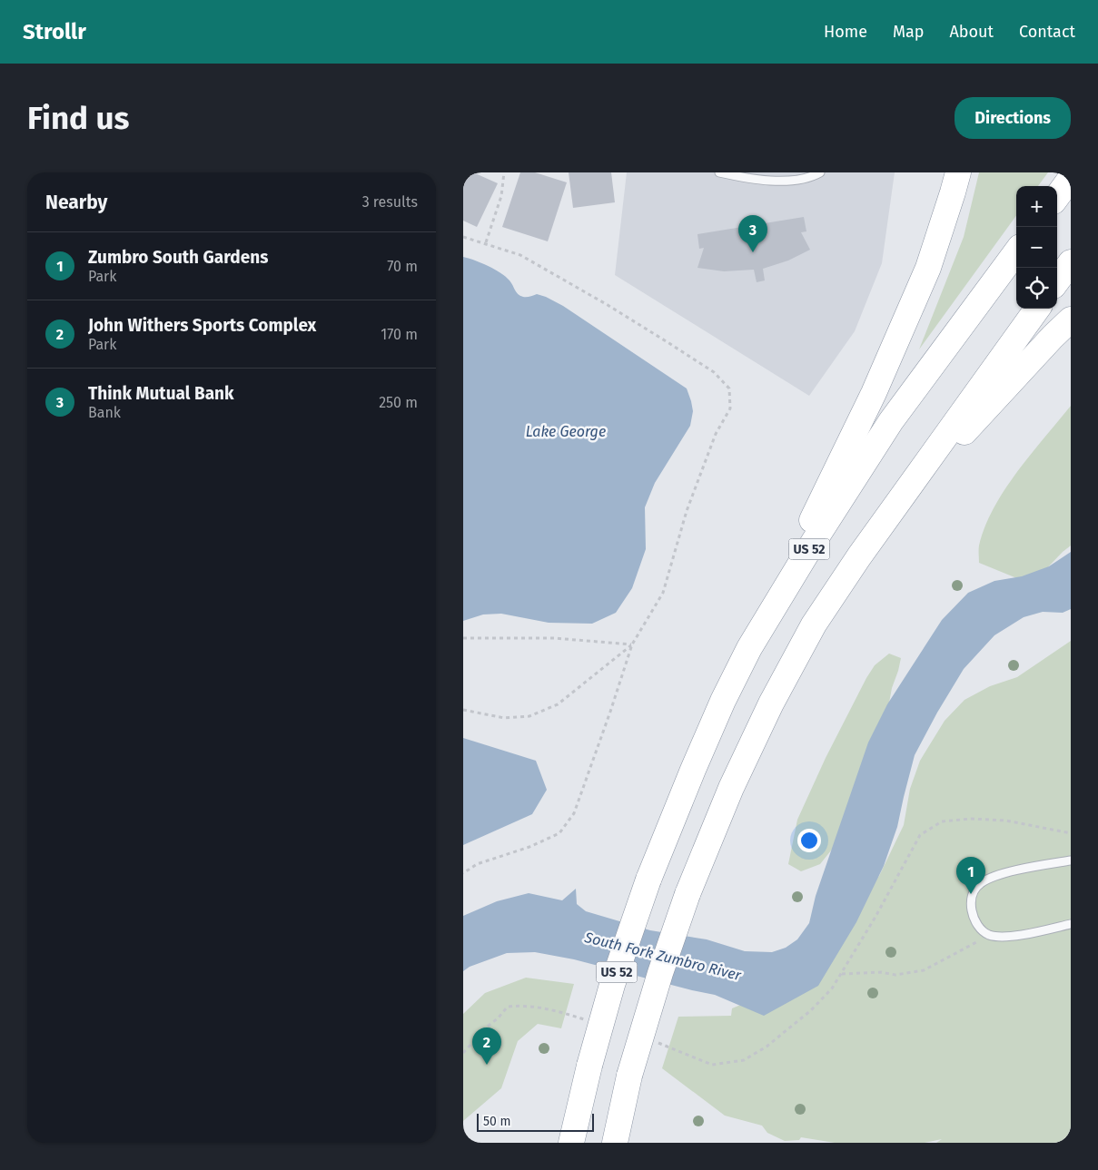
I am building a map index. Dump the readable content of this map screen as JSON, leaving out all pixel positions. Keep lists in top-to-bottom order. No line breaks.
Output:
{"streets":{"highway":["US 52"]},"water":["Lake George","South Fork Zumbro River"],"scale_bar":"50 m","page":{"header":"Strollr","nav":["Home","Map","About","Contact"],"buttons":"Directions","title":"Find us","heading":["Nearby","3 results"],"map_buttons":["+","−"],"pins":["3","1","2"],"list":[{"mark":"1","name":"Zumbro South Gardens","note":"Park","value":"70 m"},{"mark":"2","name":"John Withers Sports Complex","note":"Park","value":"170 m"},{"mark":"3","name":"Think Mutual Bank","note":"Bank","value":"250 m"}],"scale":"50 m"}}
